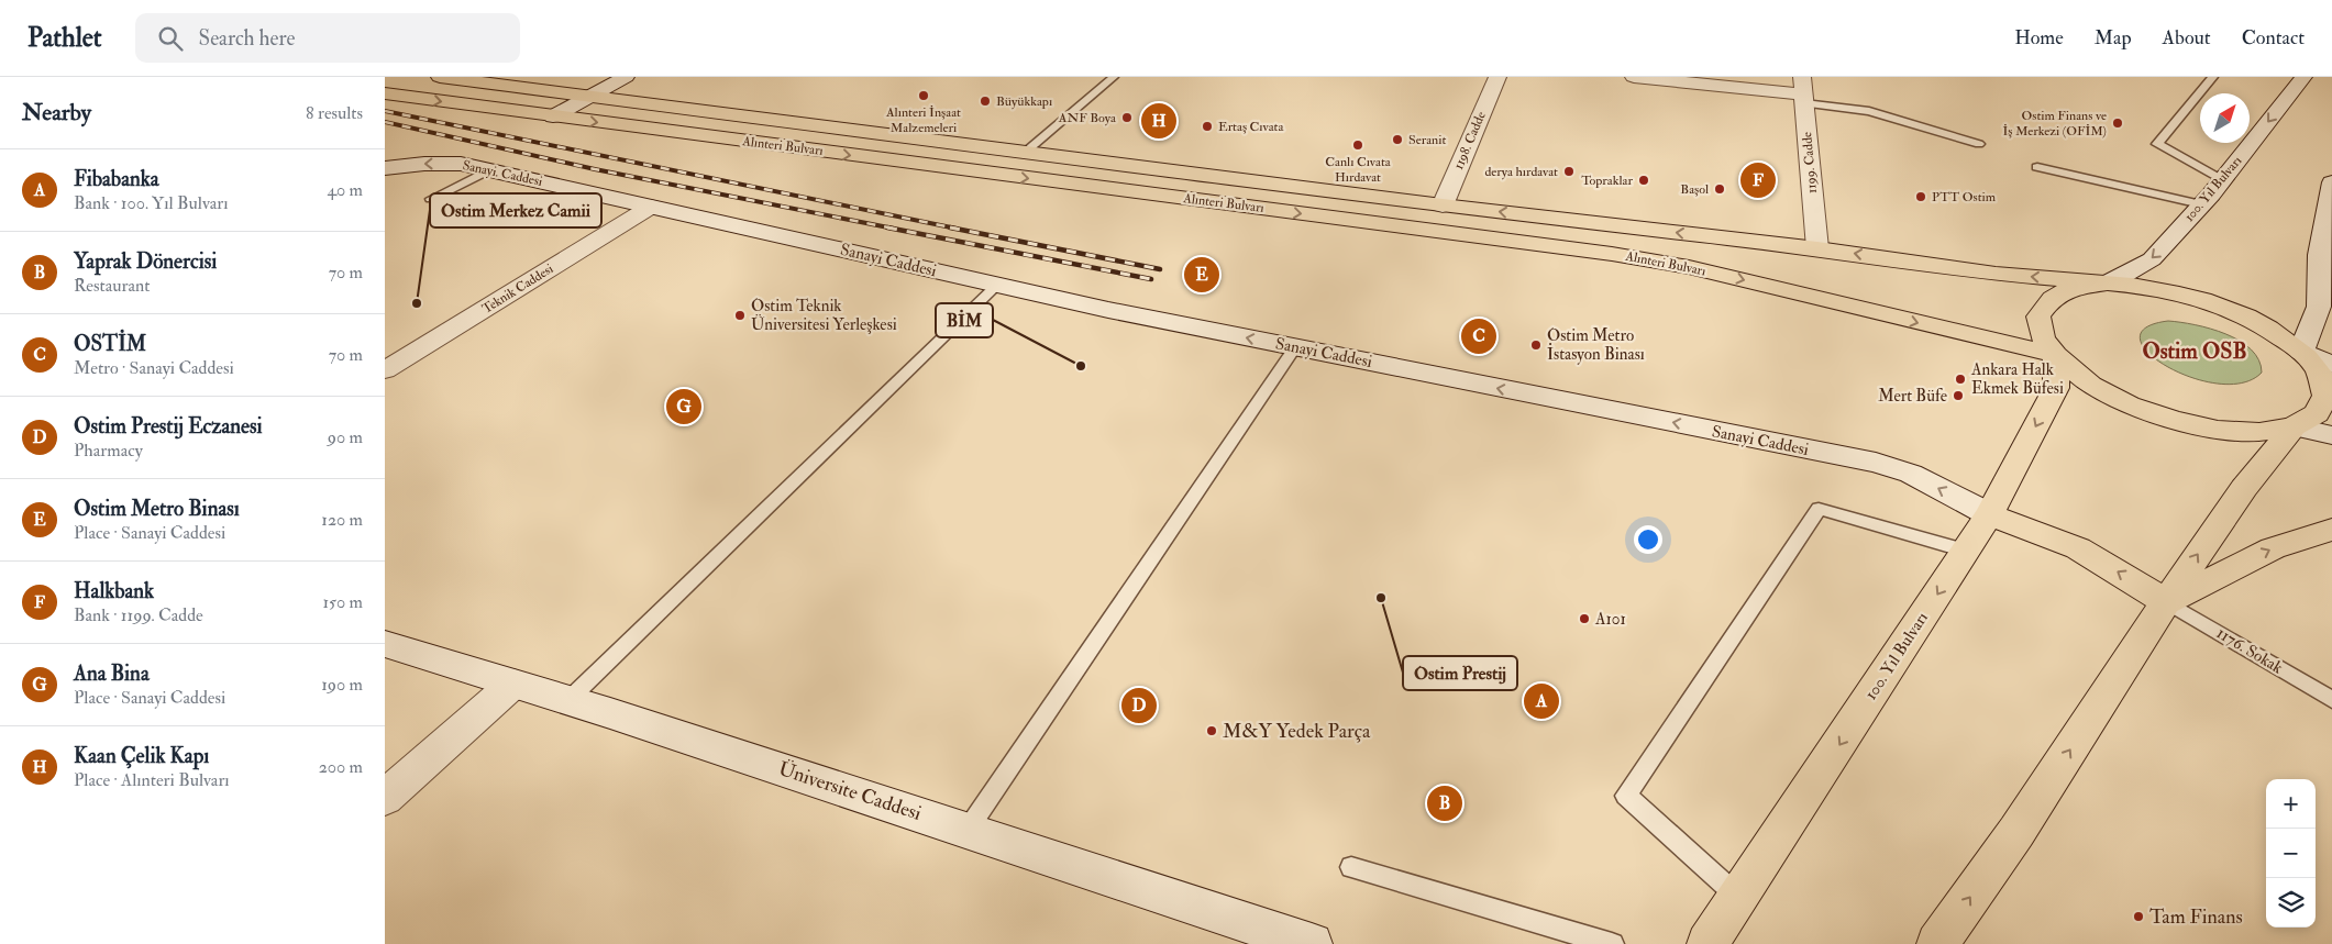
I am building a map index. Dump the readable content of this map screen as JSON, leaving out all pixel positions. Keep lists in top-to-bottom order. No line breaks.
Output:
{"streets":{"main road":["Alınteri Bulvarı","100. Yıl Bulvarı"],"street":["1198. Cadde","1199. Cadde","Sanayi. Caddesi","Sanayi Caddesi","Teknik Caddesi","Üniversite Caddesi"],"lane":["1176. Sokak"]},"crossings":[["1198. Cadde","Alınteri Bulvarı"],["Alınteri Bulvarı","1199. Cadde"],["Alınteri Bulvarı","100. Yıl Bulvarı"],["Sanayi. Caddesi","Sanayi Caddesi"],["Sanayi. Caddesi","Teknik Caddesi"],["100. Yıl Bulvarı","Sanayi Caddesi"],["Sanayi Caddesi","Teknik Caddesi"]],"one_way":["Sanayi. Caddesi","100. Yıl Bulvarı","Sanayi Caddesi"],"districts":["Ostim OSB"],"places":["Alınteri İnşaat Malzemeleri","Büyükkapı","ANF Boya","Ostim Finans ve İş Merkezi (OFİM)","Ertaş Cıvata","Seranit","Canlı Cıvata Hırdavat","derya hırdavat","Topraklar","Başol","PTT Ostim","Ostim Merkez Camii","Ostim Teknik Üniversitesi Yerleşkesi","Ostim Metro İstasyon Binası","BİM","Ankara Halk Ekmek Büfesi","Mert Büfe","Ostim Prestij","A101","M&Y Yedek Parça","Tam Finans"],"north":"top right","page":{"header":"Pathlet","search":"Search here","nav":["Home","Map","About","Contact"],"heading":["Nearby","8 results"],"pins":["H","F","E","C","G","A","D","B"],"list":[{"mark":"A","name":"Fibabanka","note":"Bank · 100. Yıl Bulvarı","value":"40 m"},{"mark":"B","name":"Yaprak Dönercisi","note":"Restaurant","value":"70 m"},{"mark":"C","name":"OSTİM","note":"Metro · Sanayi Caddesi","value":"70 m"},{"mark":"D","name":"Ostim Prestij Eczanesi","note":"Pharmacy","value":"90 m"},{"mark":"E","name":"Ostim Metro Binası","note":"Place · Sanayi Caddesi","value":"120 m"},{"mark":"F","name":"Halkbank","note":"Bank · 1199. Cadde","value":"150 m"},{"mark":"G","name":"Ana Bina","note":"Place · Sanayi Caddesi","value":"190 m"},{"mark":"H","name":"Kaan Çelik Kapı","note":"Place · Alınteri Bulvarı","value":"200 m"}],"map_buttons":["+","−"]}}
